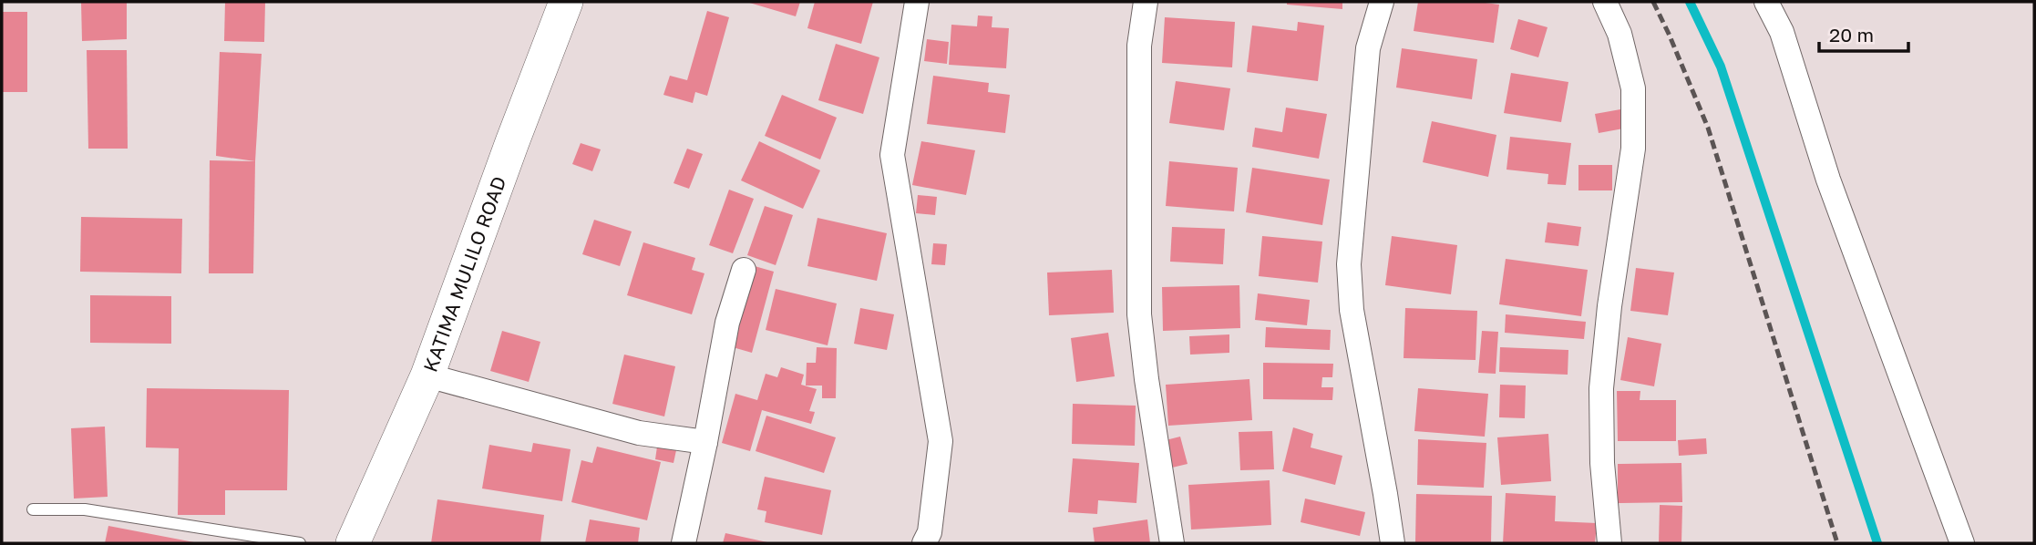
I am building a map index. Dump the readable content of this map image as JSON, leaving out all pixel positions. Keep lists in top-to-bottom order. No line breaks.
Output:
{"streets":{"main road":["KATIMA MULILO ROAD"]},"scale_bar":"20 m"}
